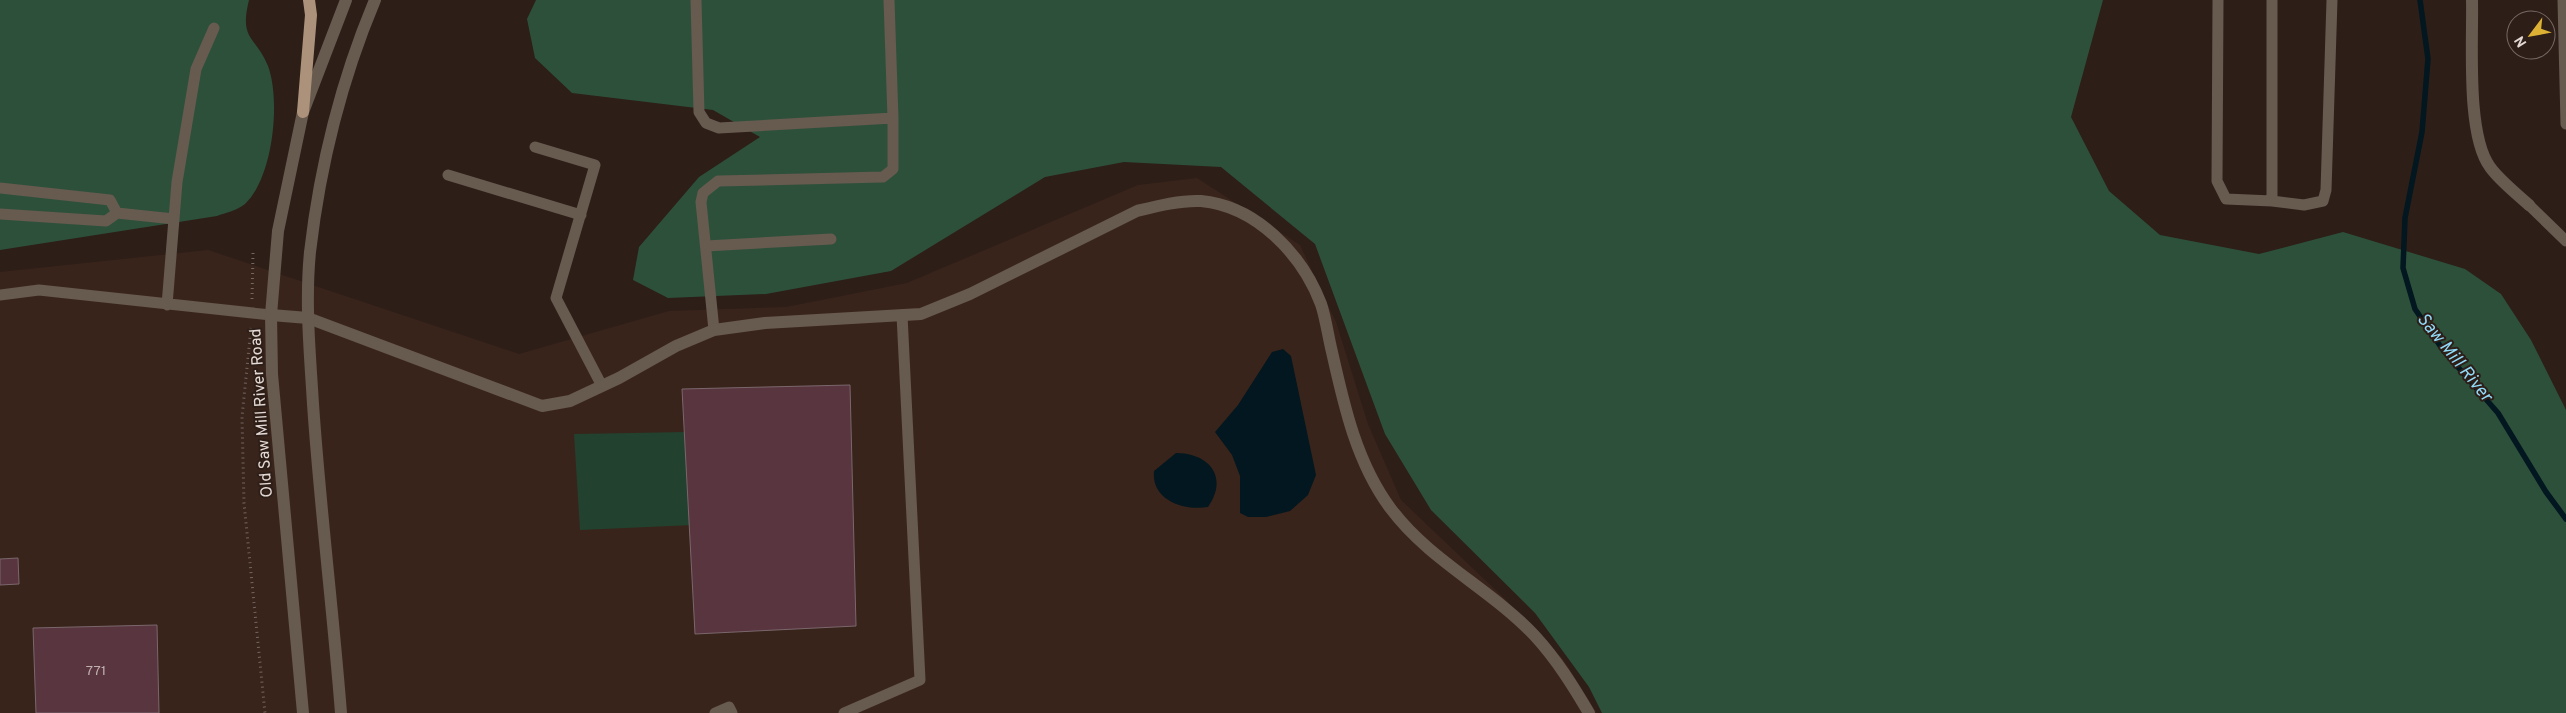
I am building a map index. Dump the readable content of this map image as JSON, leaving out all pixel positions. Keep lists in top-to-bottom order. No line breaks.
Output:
{"streets":{"street":["Old Saw Mill River Road"]},"water":["Saw Mill River"],"house_numbers":["771"],"north":"bottom left"}
